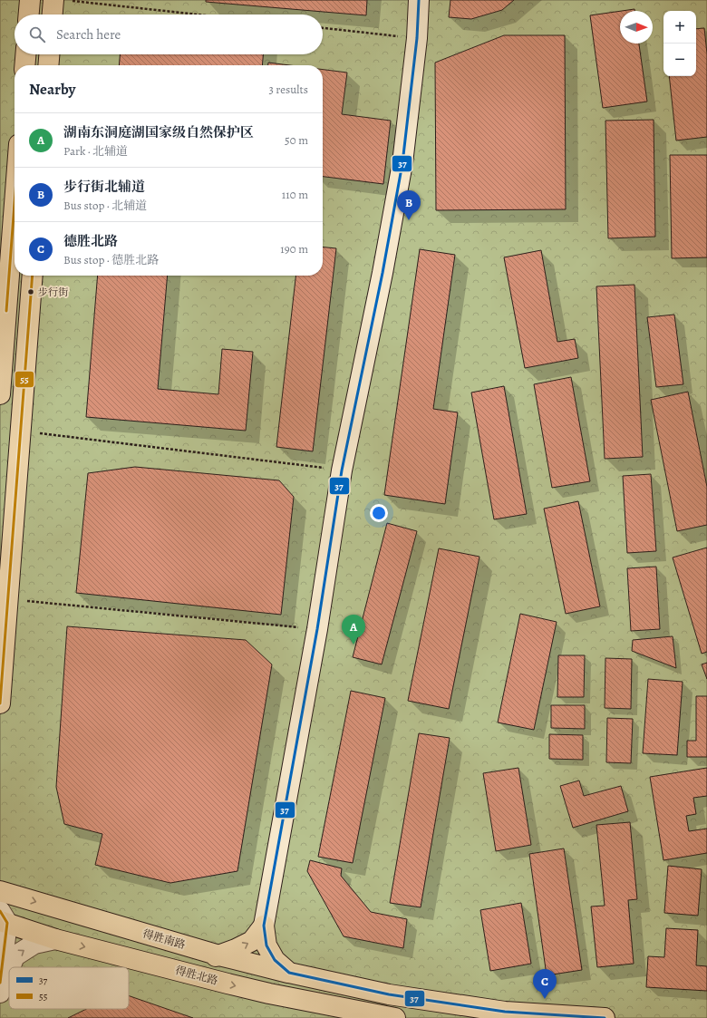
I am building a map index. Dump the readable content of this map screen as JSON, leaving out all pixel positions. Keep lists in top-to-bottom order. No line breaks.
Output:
{"streets":{"main road":["得胜南路","得胜北路"]},"one_way":["得胜南路","得胜北路"],"places":["步行街"],"lines":["transit line 37","transit line 55"],"legend":["37","55"],"north":"right","page":{"map_buttons":["+","−"],"search":"Search here","heading":["Nearby","3 results"],"list":[{"mark":"A","name":"湖南东洞庭湖国家级自然保护区","note":"Park · 北辅道","value":"50 m"},{"mark":"B","name":"步行街北辅道","note":"Bus stop · 北辅道","value":"110 m"},{"mark":"C","name":"德胜北路","note":"Bus stop · 德胜北路","value":"190 m"}],"pins":["B","A","C"]}}
